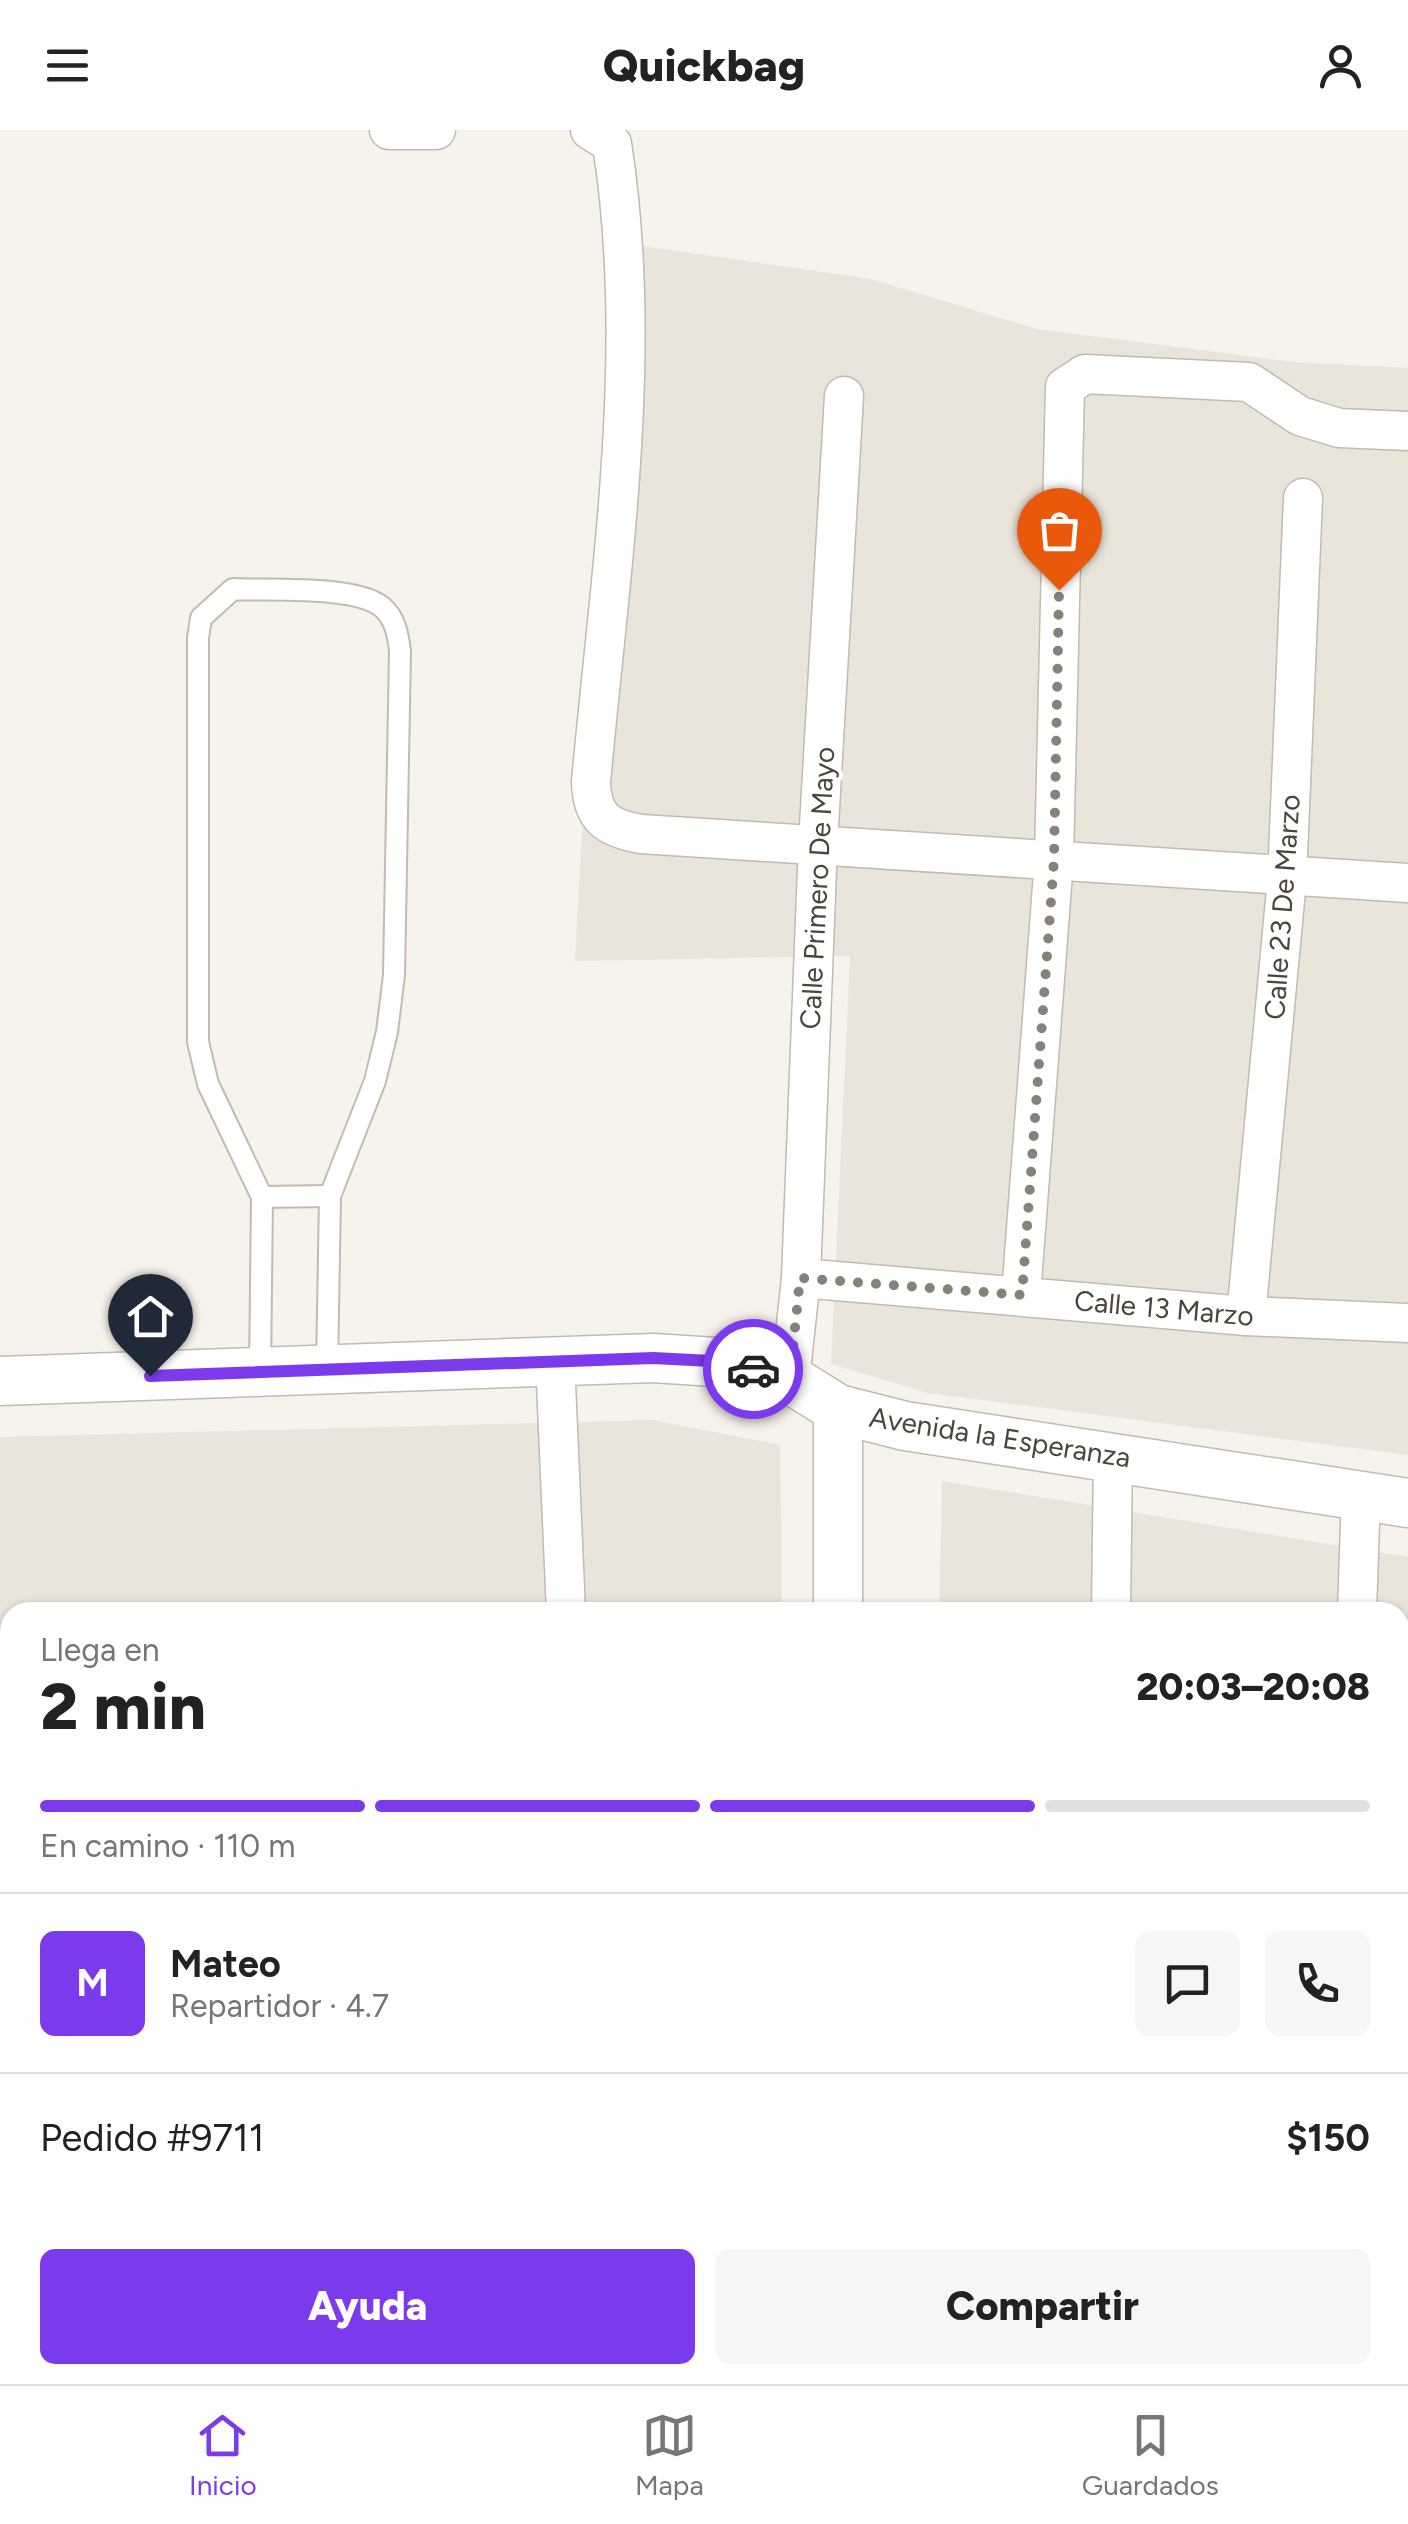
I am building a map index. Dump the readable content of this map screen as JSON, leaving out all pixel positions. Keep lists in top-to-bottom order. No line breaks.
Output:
{"streets":{"street":["Calle Primero De Mayo","Calle 23 De Marzo","Calle 13 Marzo","Avenida la Esperanza"]},"crossings":[["Calle Primero De Mayo","Calle 13 Marzo"],["Calle Primero De Mayo","Avenida la Esperanza"],["Calle 23 De Marzo","Calle 13 Marzo"]],"page":{"header":"Quickbag","heading":["2 min","Llega en","20:03–20:08"],"panel":["Mateo","Repartidor · 4.7","Pedido #9711","$150"],"bar":"En camino · 110 m","round":"M","buttons":["Ayuda","Compartir"],"tabs":["Inicio","Mapa","Guardados"]}}
